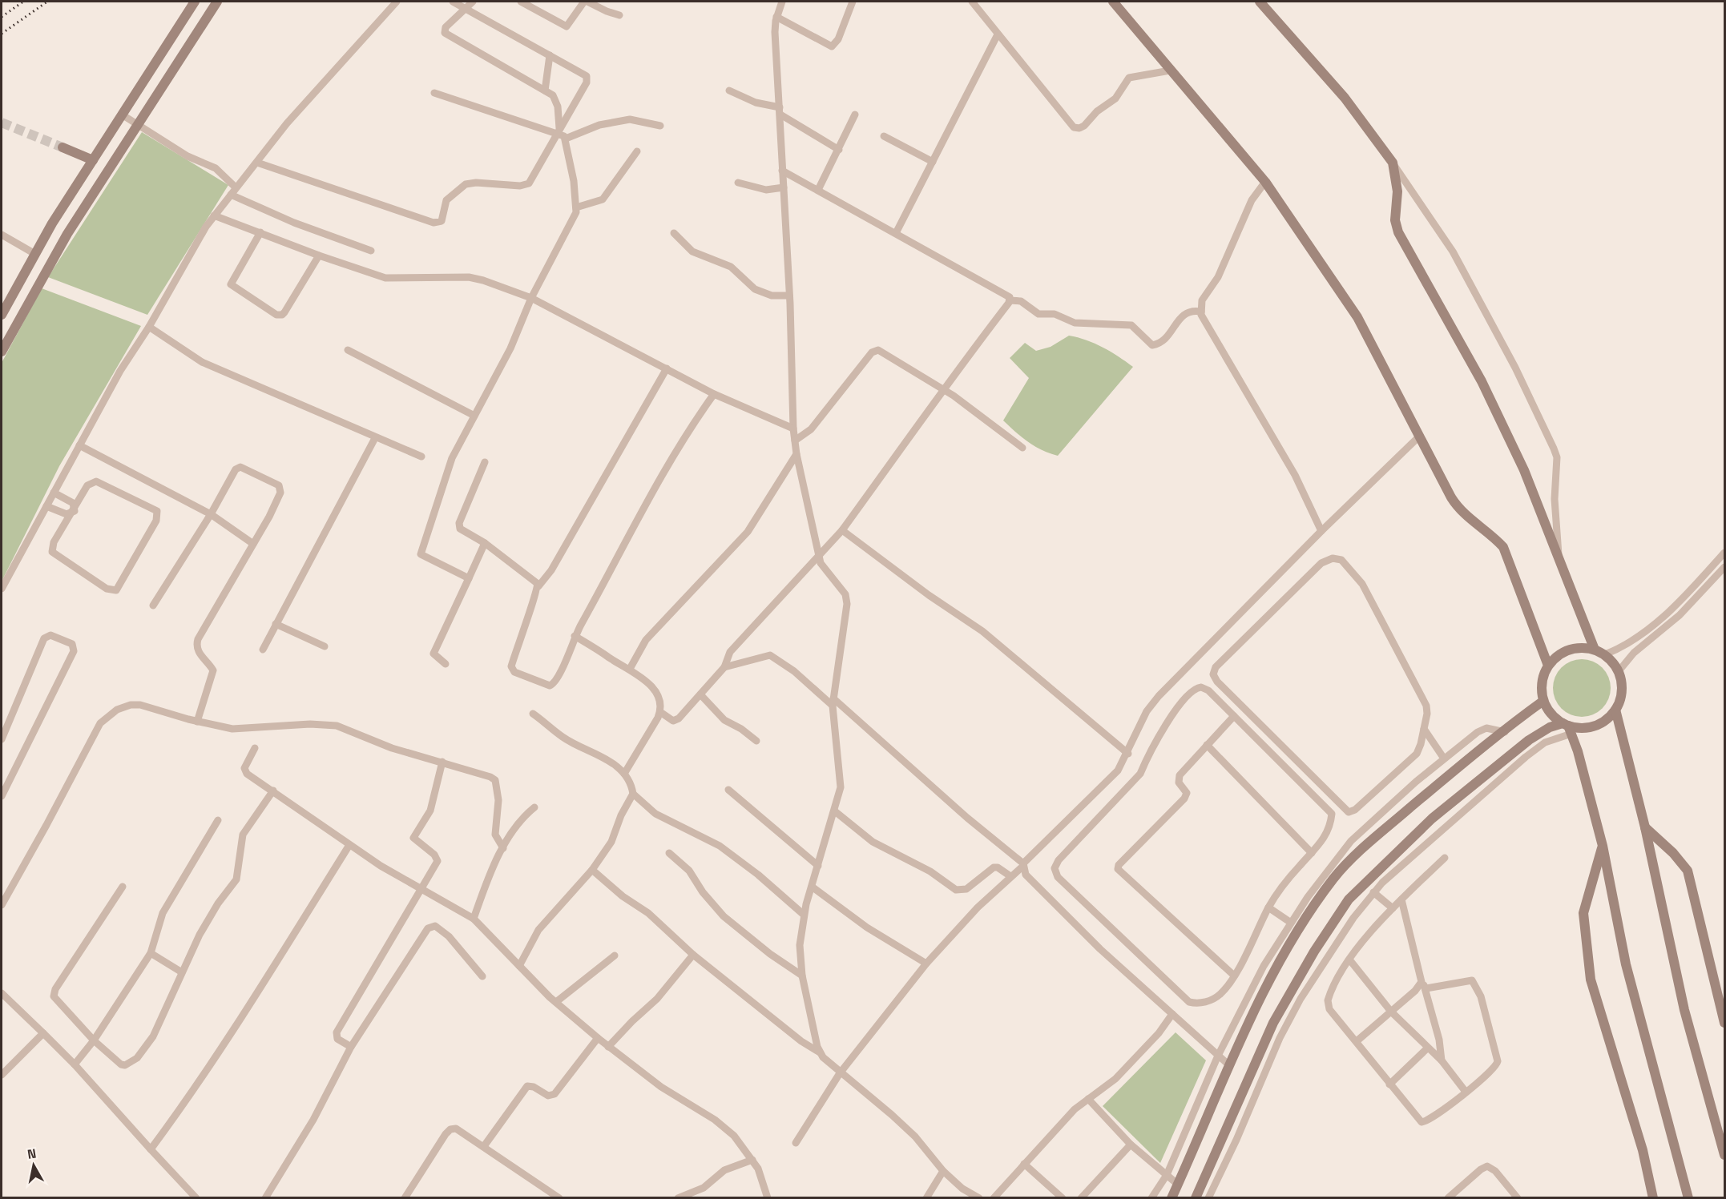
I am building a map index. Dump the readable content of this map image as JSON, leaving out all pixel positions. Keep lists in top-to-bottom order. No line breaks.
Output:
{"north":"top"}
